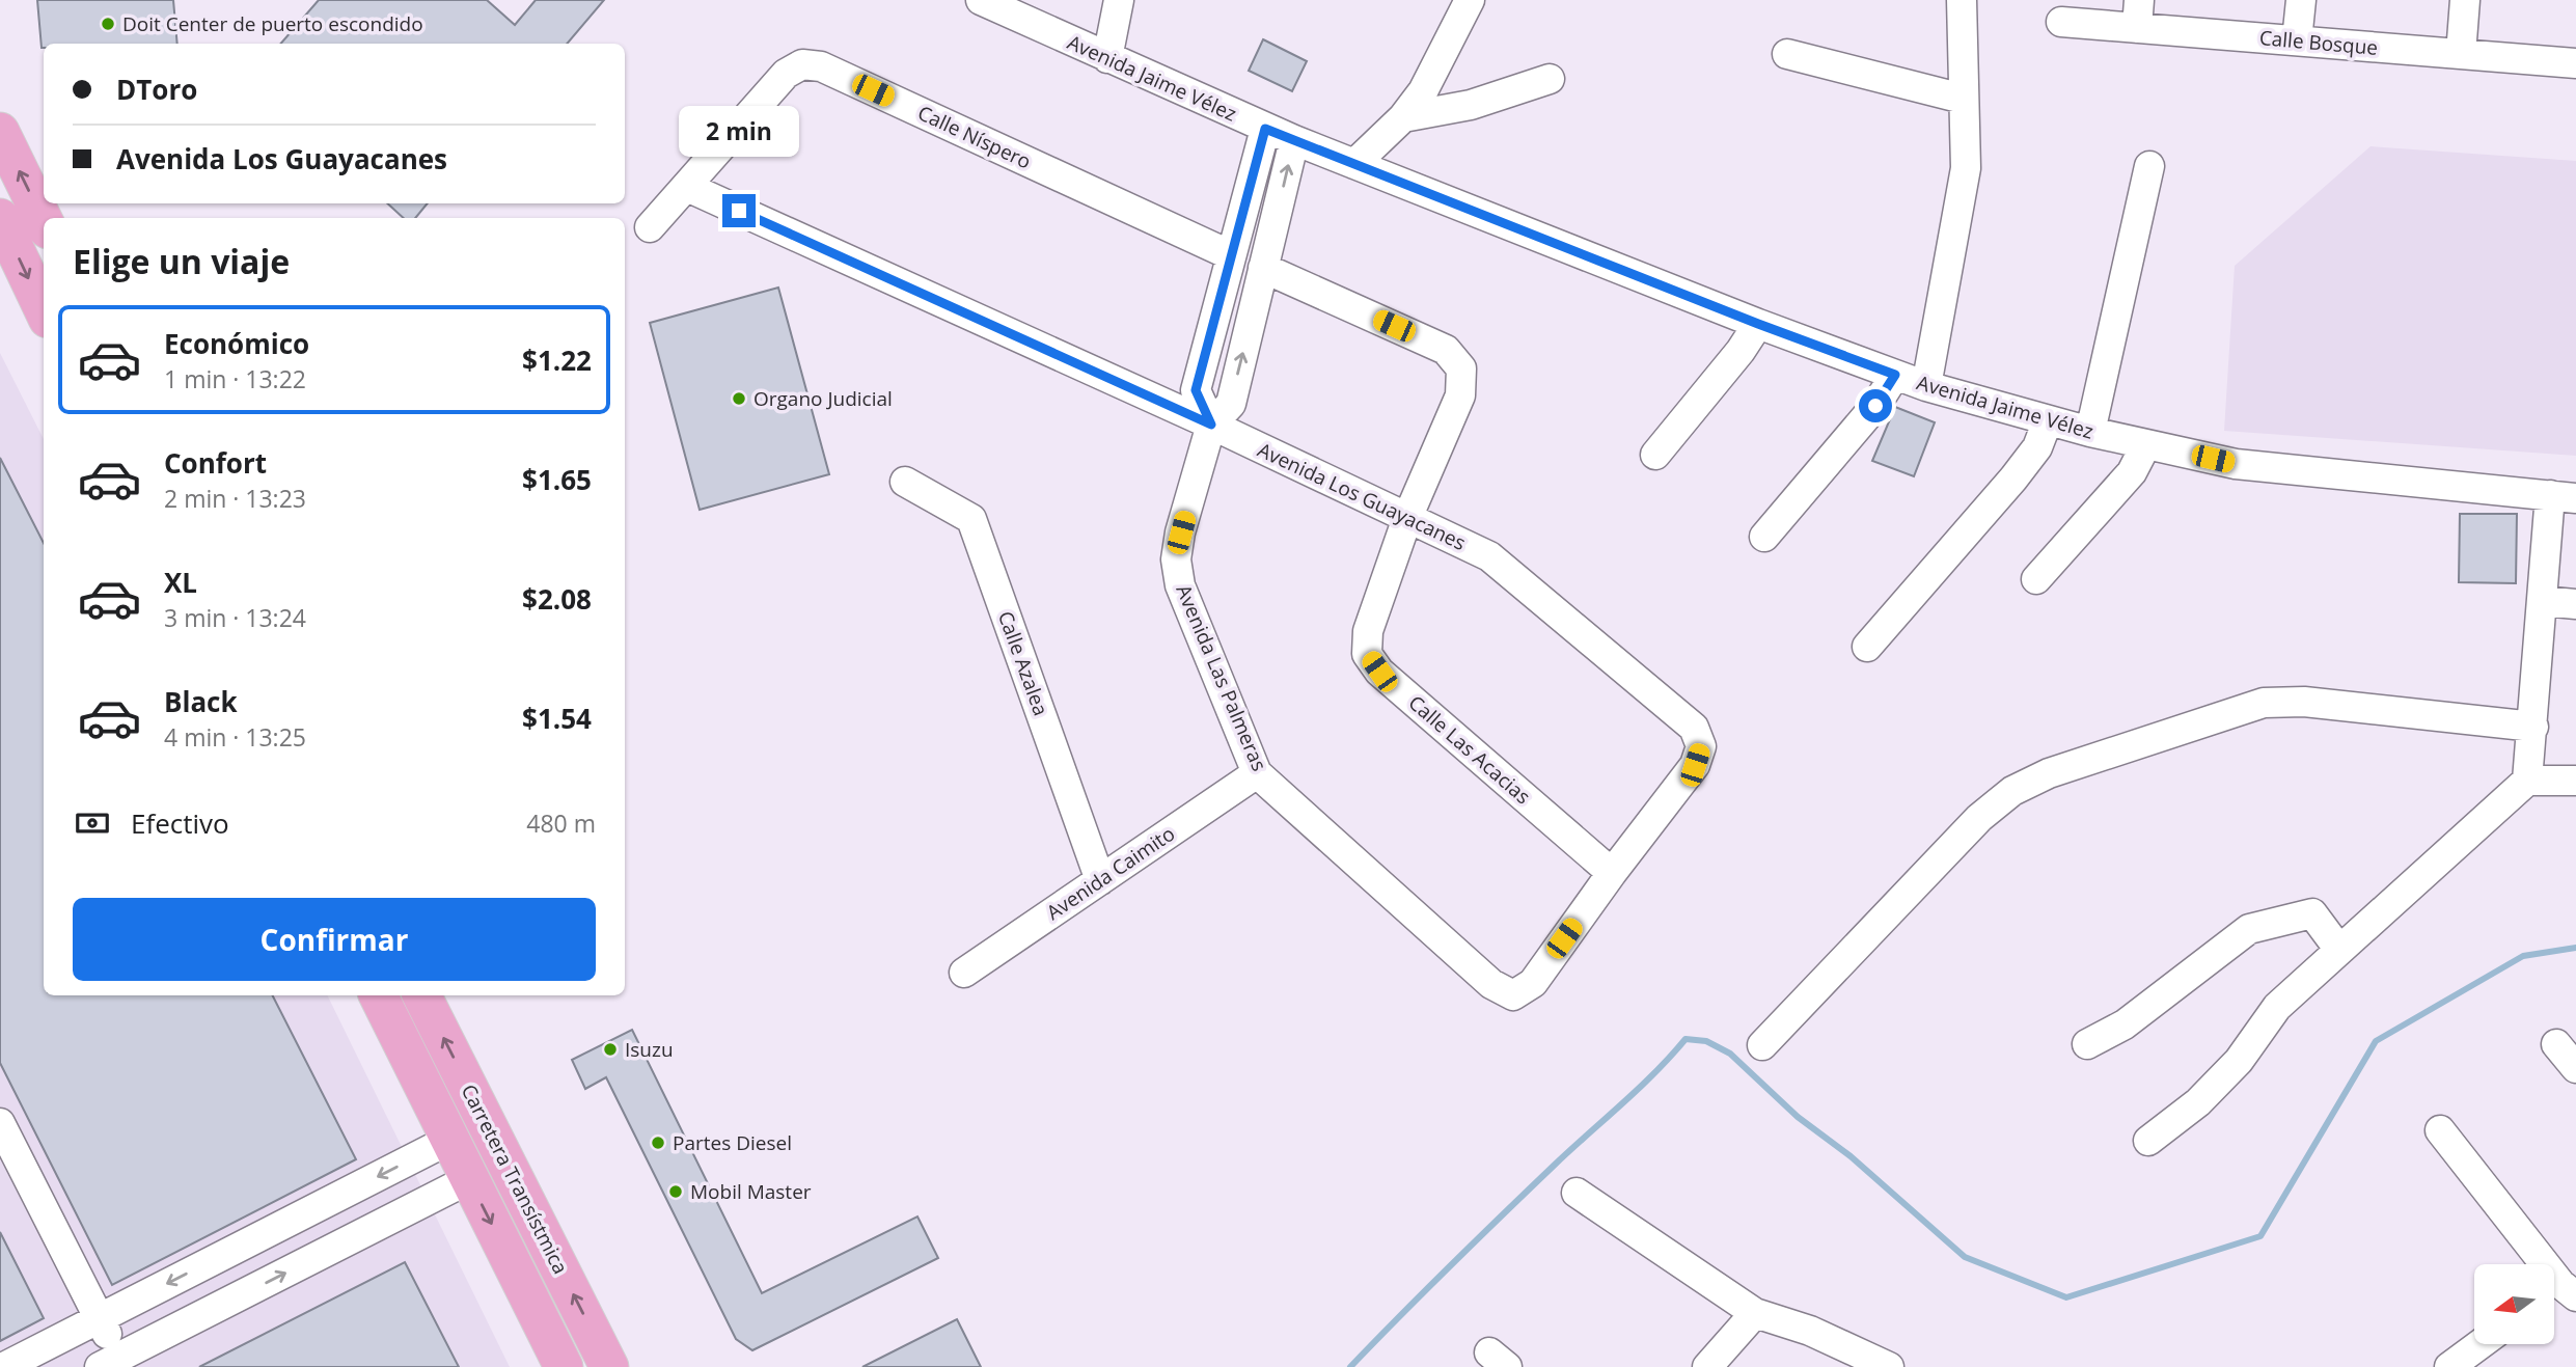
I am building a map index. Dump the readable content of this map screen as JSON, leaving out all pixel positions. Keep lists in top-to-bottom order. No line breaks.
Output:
{"streets":{"main road":["Carretera Transístmica"],"street":["Calle Bosque","Avenida Jaime Vélez","Calle Níspero","Avenida Los Guayacanes","Calle Azalea","Avenida Las Palmeras","Calle Las Acacias","Avenida Caimito"]},"crossings":[["Avenida Jaime Vélez","Avenida Las Palmeras"],["Calle Níspero","Avenida Los Guayacanes"],["Avenida Los Guayacanes","Avenida Las Palmeras"],["Avenida Los Guayacanes","Calle Las Acacias"],["Calle Azalea","Avenida Caimito"],["Avenida Las Palmeras","Calle Las Acacias"],["Avenida Las Palmeras","Avenida Caimito"]],"places":["Doit Center de puerto escondido","Organo Judicial","Isuzu","Partes Diesel","Mobil Master"],"north":"left","page":{"banner":["DToro","Avenida Los Guayacanes"],"bubble":"2 min","heading":"Elige un viaje","list":[{"name":"Económico","note":"1 min · 13:22","value":"$1.22"},{"name":"Confort","note":"2 min · 13:23","value":"$1.65"},{"name":"XL","note":"3 min · 13:24","value":"$2.08"},{"name":"Black","note":"4 min · 13:25","value":"$1.54"}],"pay":["Efectivo","480 m"],"buttons":"Confirmar"}}
